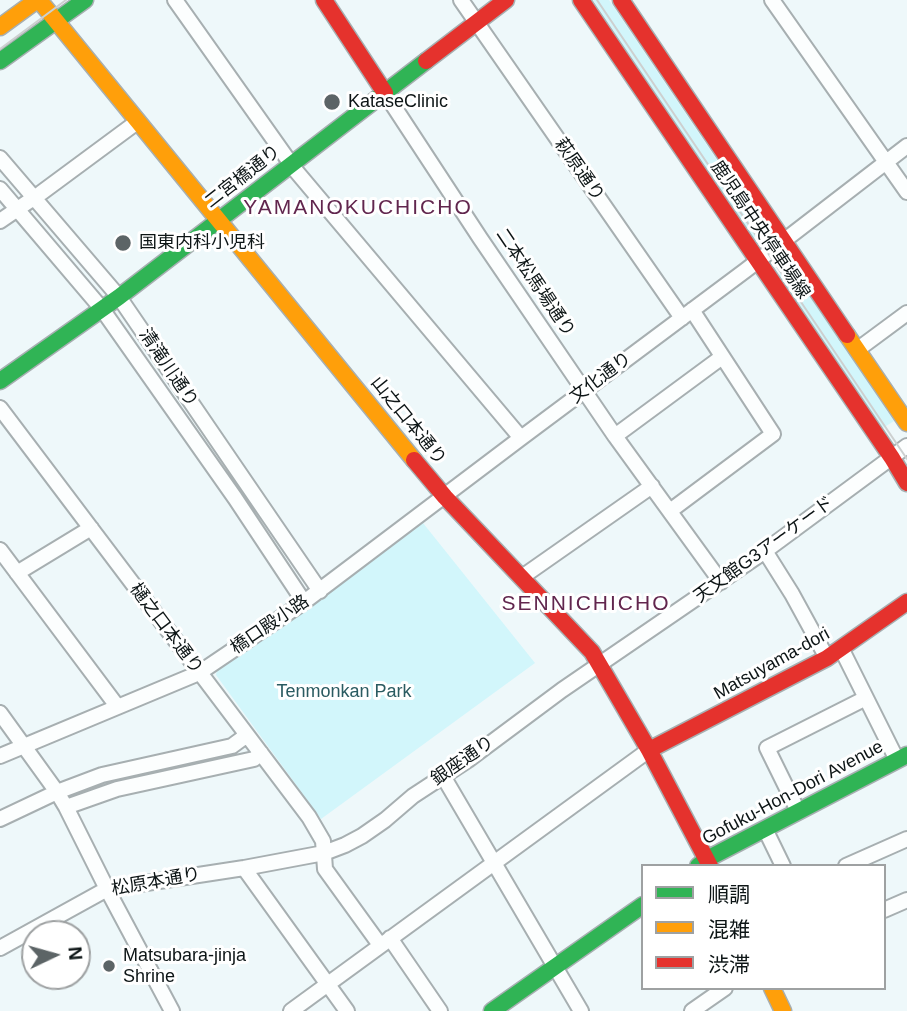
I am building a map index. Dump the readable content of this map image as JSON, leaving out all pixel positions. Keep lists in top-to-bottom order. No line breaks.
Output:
{"streets":{"main road":["二宮橋通り","鹿児島中央停車場線","二本松馬場通り","山之口本通り","Matsuyama-dori","Gofuku-Hon-Dori Avenue"],"street":["萩原通り","清滝川通り","文化通り","天文館G3アーケード","橋口殿小路","樋之口本通り","銀座通り","松原本通り"]},"crossings":[["萩原通り","二宮橋通り"],["萩原通り","二本松馬場通り"],["萩原通り","文化通り"],["二宮橋通り","二本松馬場通り"],["二宮橋通り","清滝川通り"],["二宮橋通り","山之口本通り"],["鹿児島中央停車場線","文化通り"],["鹿児島中央停車場線","天文館G3アーケード"],["二本松馬場通り","文化通り"],["二本松馬場通り","天文館G3アーケード"],["清滝川通り","橋口殿小路"],["文化通り","山之口本通り"],["文化通り","橋口殿小路"],["山之口本通り","天文館G3アーケード"],["山之口本通り","橋口殿小路"],["山之口本通り","Matsuyama-dori"],["山之口本通り","銀座通り"],["山之口本通り","Gofuku-Hon-Dori Avenue"],["天文館G3アーケード","銀座通り"],["橋口殿小路","樋之口本通り"],["樋之口本通り","銀座通り"],["樋之口本通り","松原本通り"],["銀座通り","松原本通り"]],"districts":["YAMANOKUCHICHO","SENNICHICHO"],"parks":["Tenmonkan Park"],"places":["KataseClinic","国東内科小児科","Matsubara-jinja Shrine"],"legend":["順調","混雑","渋滞"],"north":"right"}
